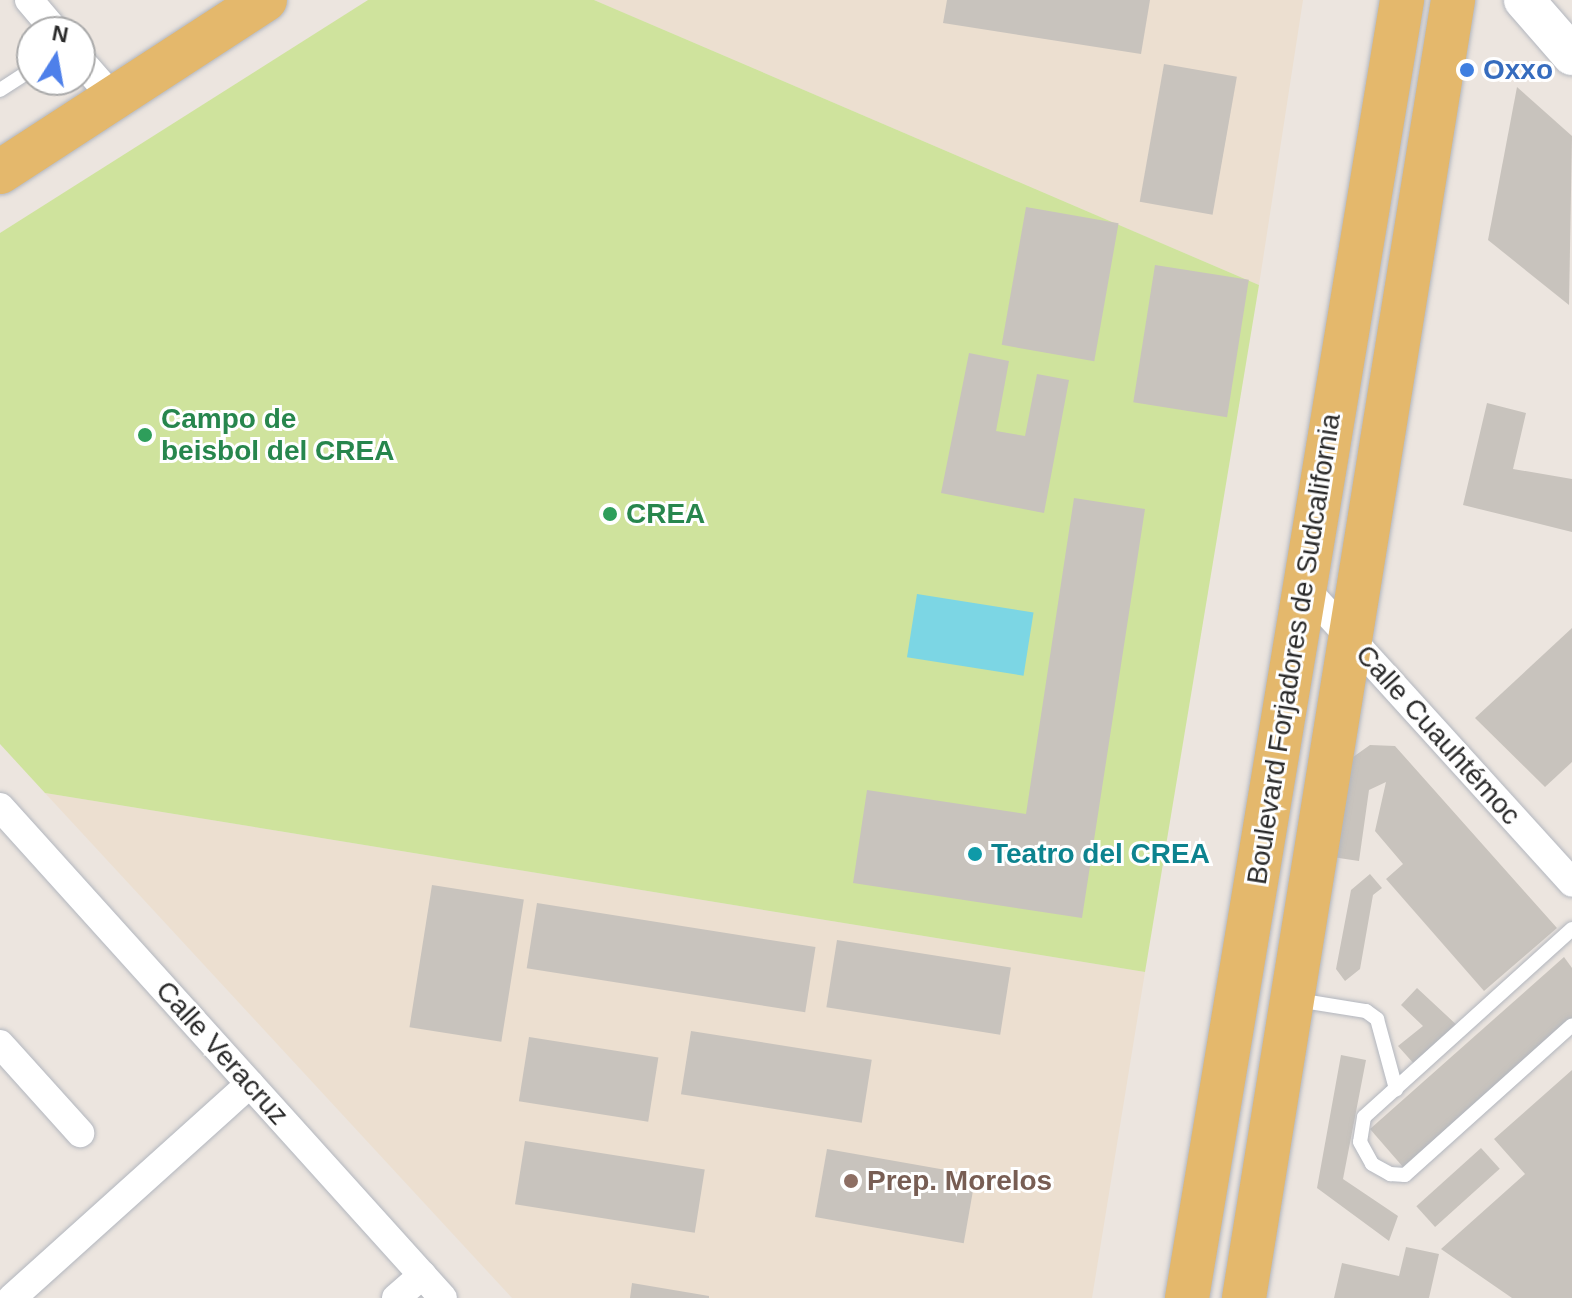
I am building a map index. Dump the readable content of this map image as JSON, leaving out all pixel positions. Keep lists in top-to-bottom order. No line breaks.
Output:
{"streets":{"main road":["Boulevard Forjadores de Sudcalifornia"],"street":["Calle Cuauhtémoc","Calle Veracruz"]},"crossings":[["Boulevard Forjadores de Sudcalifornia","Calle Cuauhtémoc"]],"places":["Oxxo","Campo de beisbol del CREA","CREA","Teatro del CREA","Prep. Morelos"],"north":"top"}
